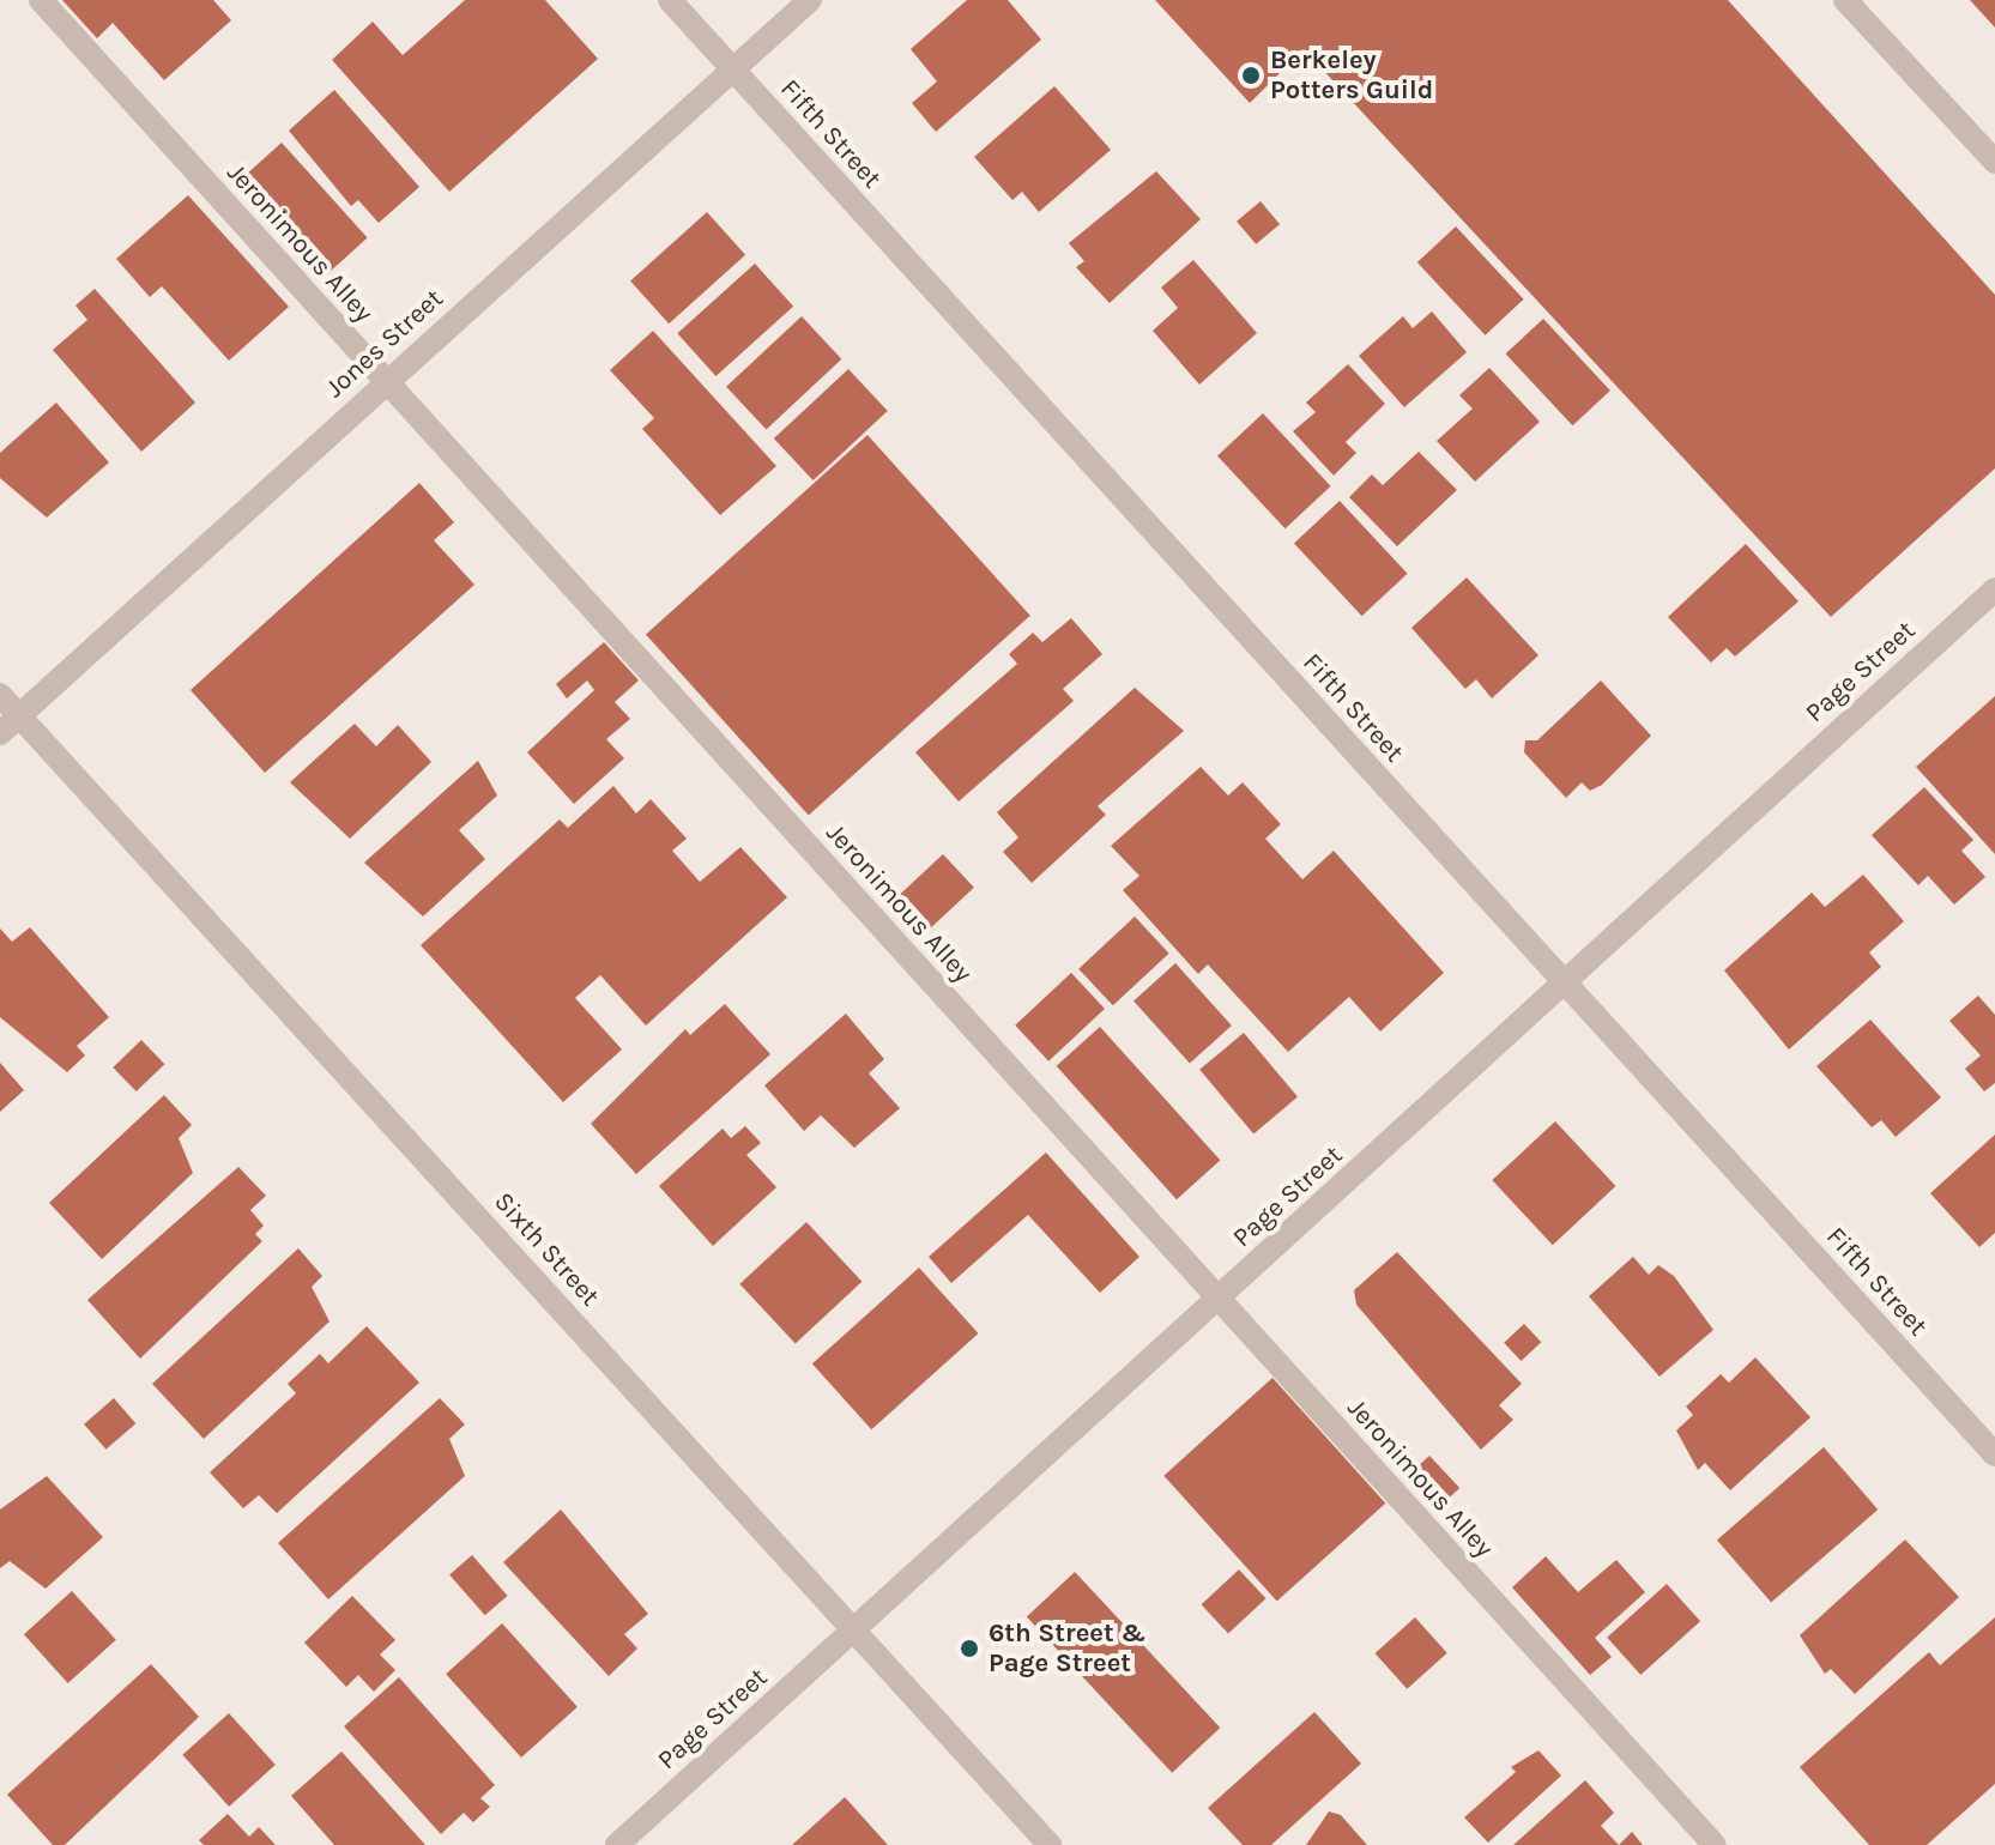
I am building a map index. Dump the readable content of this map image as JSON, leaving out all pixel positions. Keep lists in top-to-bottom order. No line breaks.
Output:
{"streets":{"street":["Fifth Street","Jeronimous Alley","Jones Street","Page Street","Sixth Street"]},"crossings":[["Fifth Street","Jones Street"],["Fifth Street","Page Street"],["Jeronimous Alley","Jones Street"],["Jeronimous Alley","Page Street"],["Jones Street","Sixth Street"],["Page Street","Sixth Street"]],"places":["Berkeley Potters Guild","6th Street & Page Street"]}
